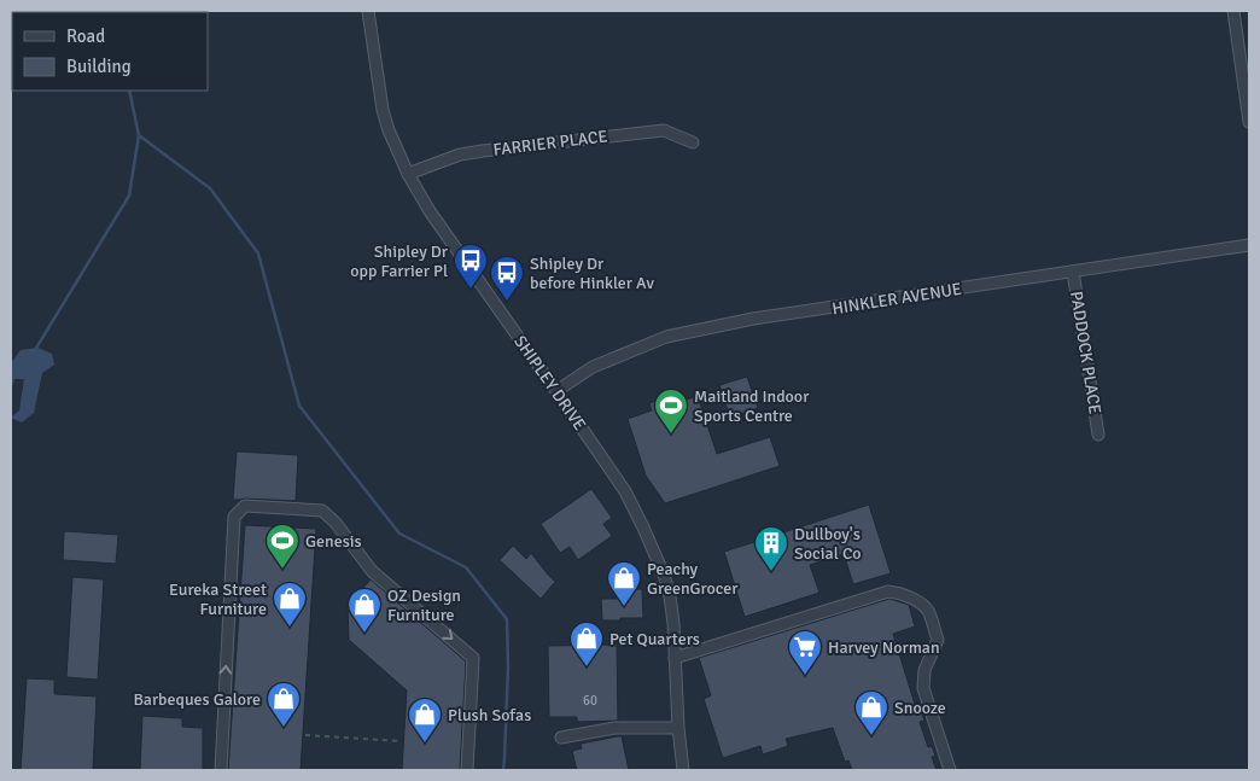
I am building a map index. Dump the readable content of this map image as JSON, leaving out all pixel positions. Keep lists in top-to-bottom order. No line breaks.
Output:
{"streets":{"street":["FARRIER PLACE","HINKLER AVENUE","PADDOCK PLACE","SHIPLEY DRIVE"]},"crossings":[["FARRIER PLACE","SHIPLEY DRIVE"],["HINKLER AVENUE","PADDOCK PLACE"],["HINKLER AVENUE","SHIPLEY DRIVE"]],"places":{"bus stop":["Shipley Dr opp Farrier Pl","Shipley Dr before Hinkler Av"],"sports":["Maitland Indoor Sports Centre","Genesis"],"building":["Dullboy's Social Co"],"shop":["Peachy GreenGrocer","Eureka Street Furniture","OZ Design Furniture","Pet Quarters","Barbeques Galore","Snooze","Plush Sofas"],"supermarket":["Harvey Norman"]},"house_numbers":["60"],"legend":["Road","Building"]}
